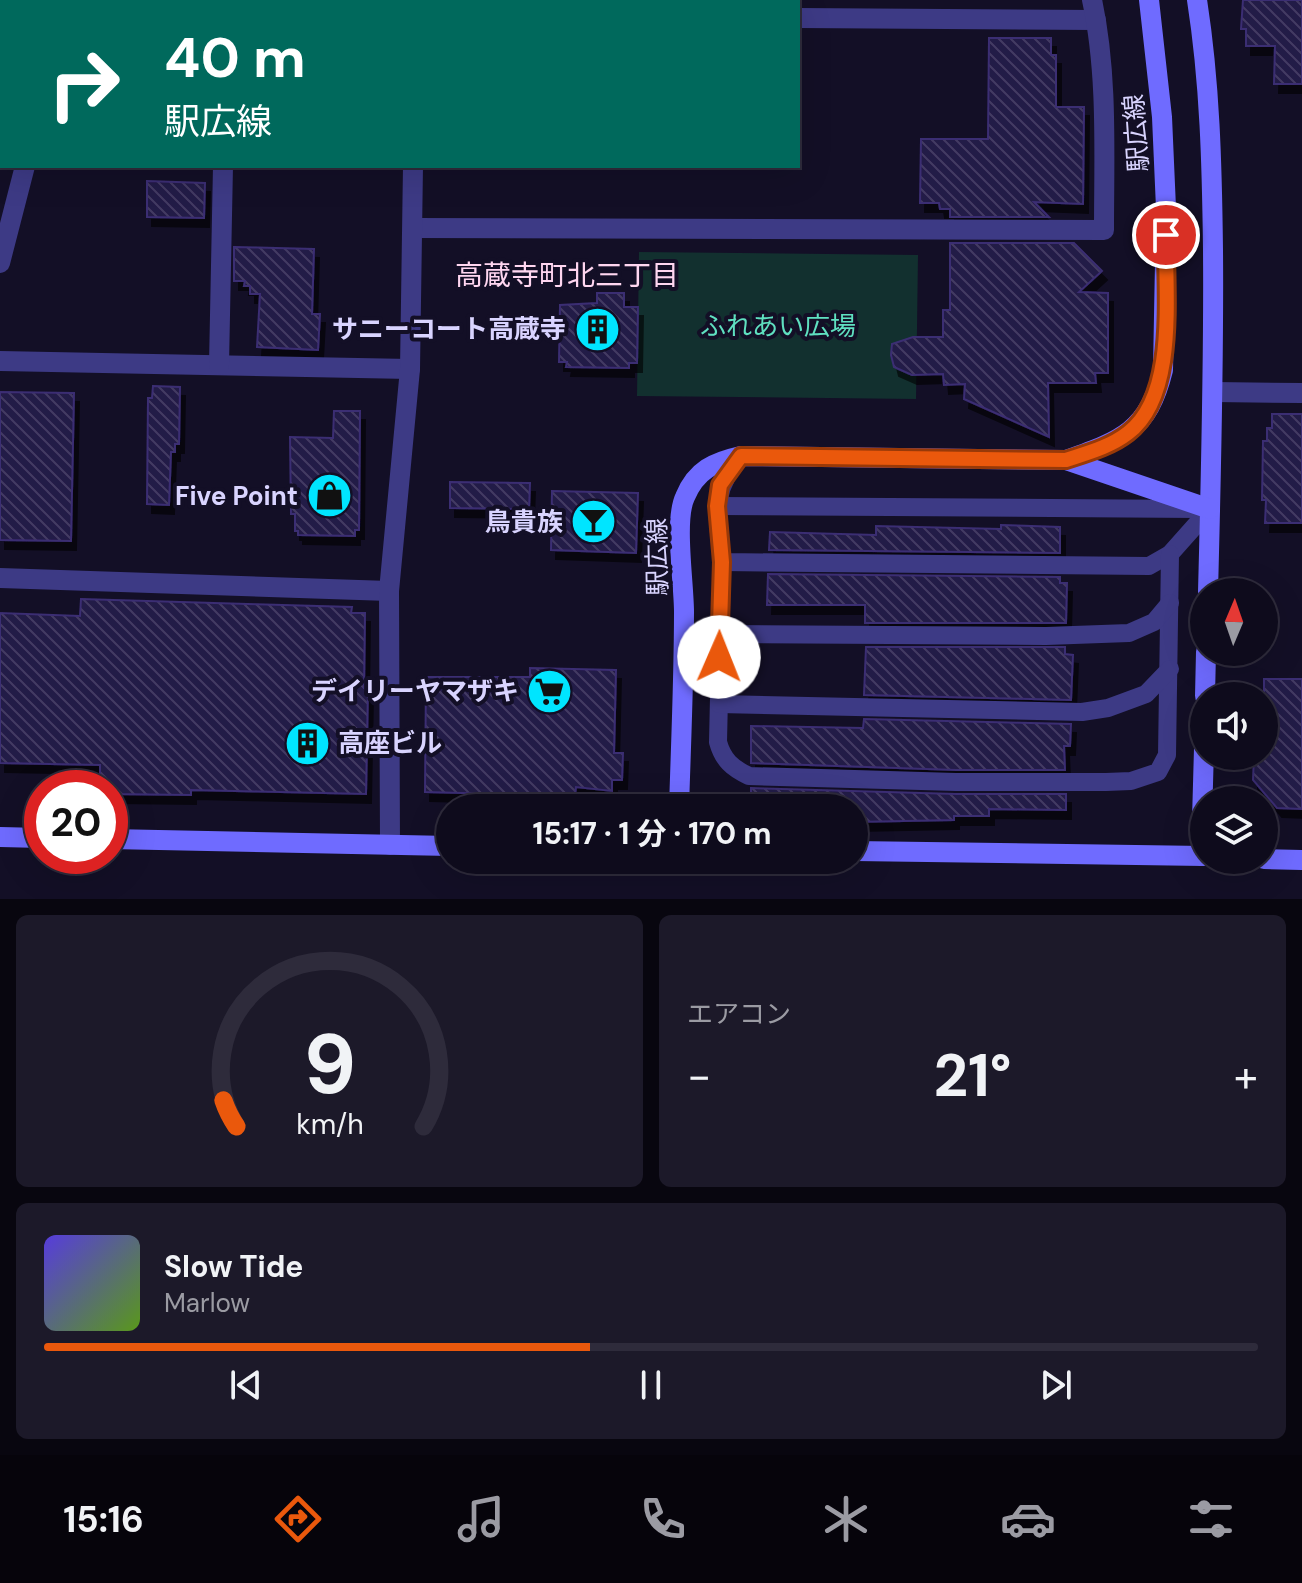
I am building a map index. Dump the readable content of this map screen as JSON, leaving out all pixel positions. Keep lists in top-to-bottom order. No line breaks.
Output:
{"streets":{"street":["駅広線"]},"districts":["高蔵寺町北三丁目"],"parks":["ふれあい広場"],"places":{"building":["サニーコート高蔵寺","高座ビル"],"shop":["Five Point"],"bar":["鳥貴族"],"supermarket":["デイリーヤマザキ"]},"north":"top","page":{"turn":["40 m","駅広線"],"limit":"20","trip":"15:17 · 1 分 · 170 m","tile":"エアコン","heat":["−","21°","+"],"song":["Slow Tide","Marlow"],"tabs":"15:16","gauge":["9","km/h"]}}
